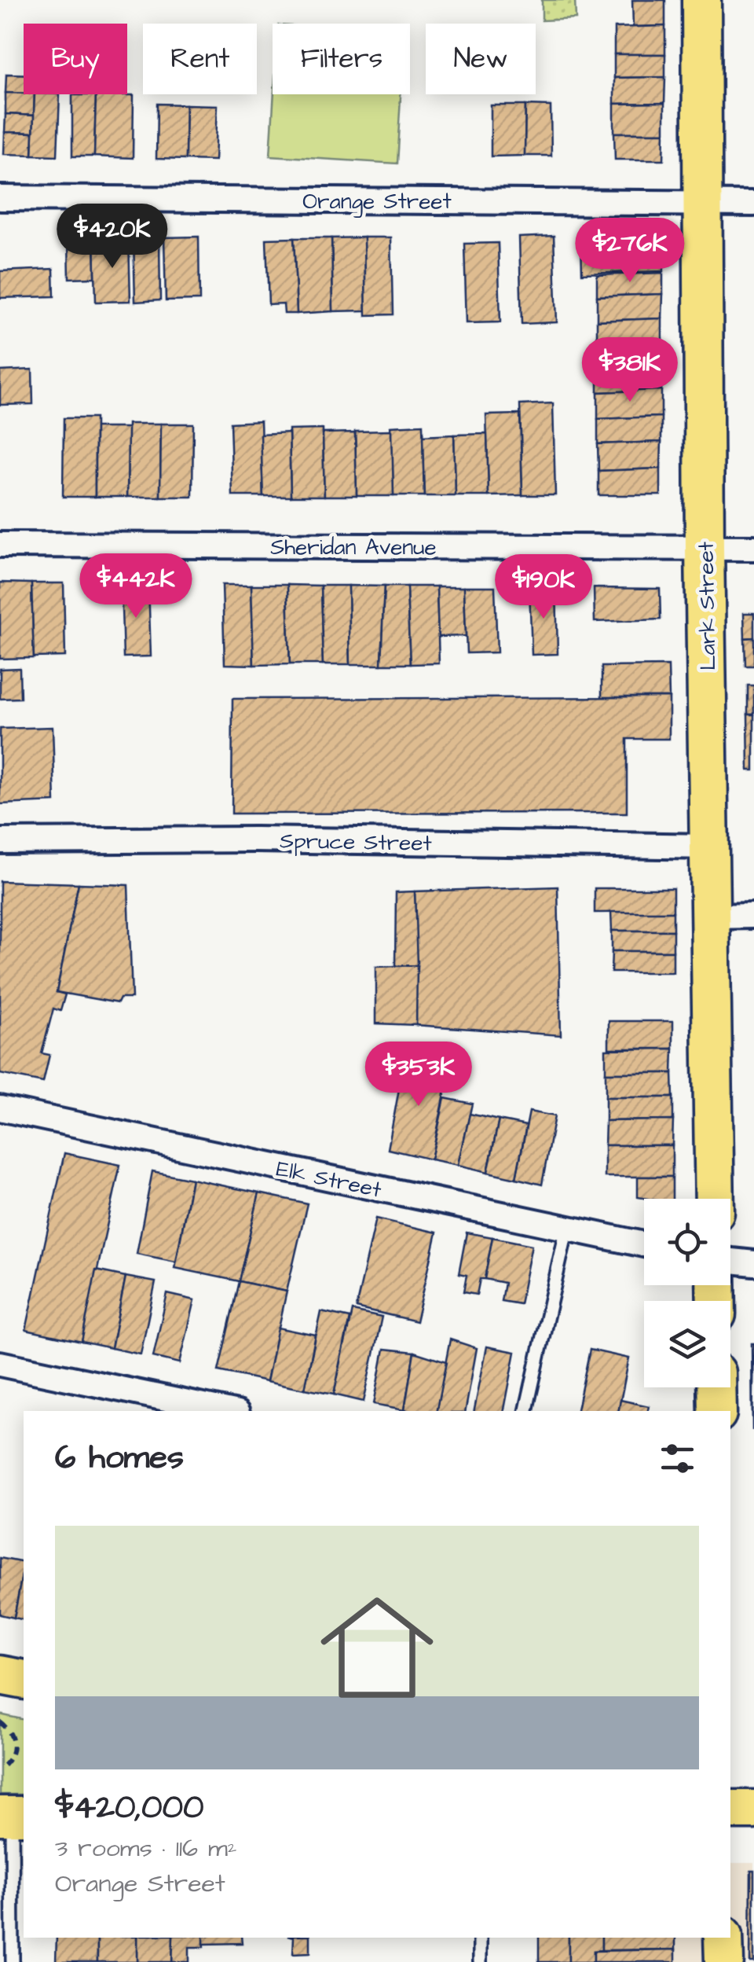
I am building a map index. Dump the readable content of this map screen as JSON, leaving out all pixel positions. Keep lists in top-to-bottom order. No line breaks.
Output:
{"streets":{"main road":["Lark Street"],"street":["Orange Street","Sheridan Avenue","Spruce Street","Elk Street"]},"crossings":[["Orange Street","Lark Street"],["Sheridan Avenue","Lark Street"],["Lark Street","Spruce Street"]],"page":{"chip":["Buy","Rent","Filters","New"],"price":["$420K","$276K","$381K","$442K","$190K","$353K"],"heading":"6 homes","list":[{"name":"$420,000","note":"3 rooms · 116 m² · Orange Street"}]}}
